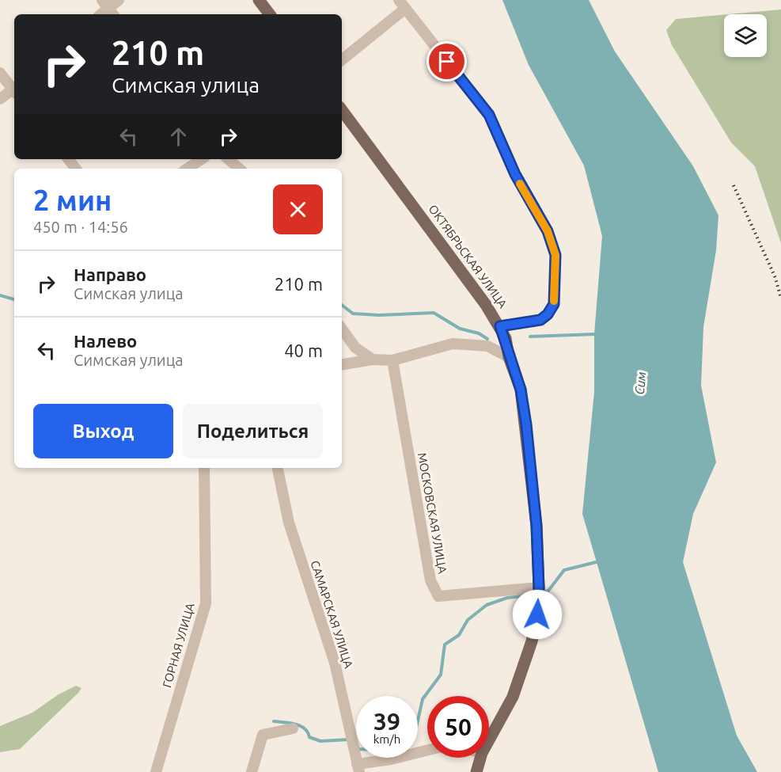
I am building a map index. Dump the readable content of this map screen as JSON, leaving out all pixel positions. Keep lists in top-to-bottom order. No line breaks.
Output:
{"streets":{"main road":["ОКТЯБРЬСКАЯ УЛИЦА"],"street":["МОСКОВСКАЯ УЛИЦА","САМАРСКАЯ УЛИЦА","ГОРНАЯ УЛИЦА"]},"crossings":[["ОКТЯБРЬСКАЯ УЛИЦА","МОСКОВСКАЯ УЛИЦА"]],"water":["Сим"],"page":{"turn":["210 m","Симская улица"],"heading":["2 мин","450 m · 14:56"],"list":[{"name":"Направо","note":"Симская улица","value":"210 m"},{"name":"Налево","note":"Симская улица","value":"40 m"}],"buttons":["Выход","Поделиться"],"speed":"39 km/h","limit":"50"}}
